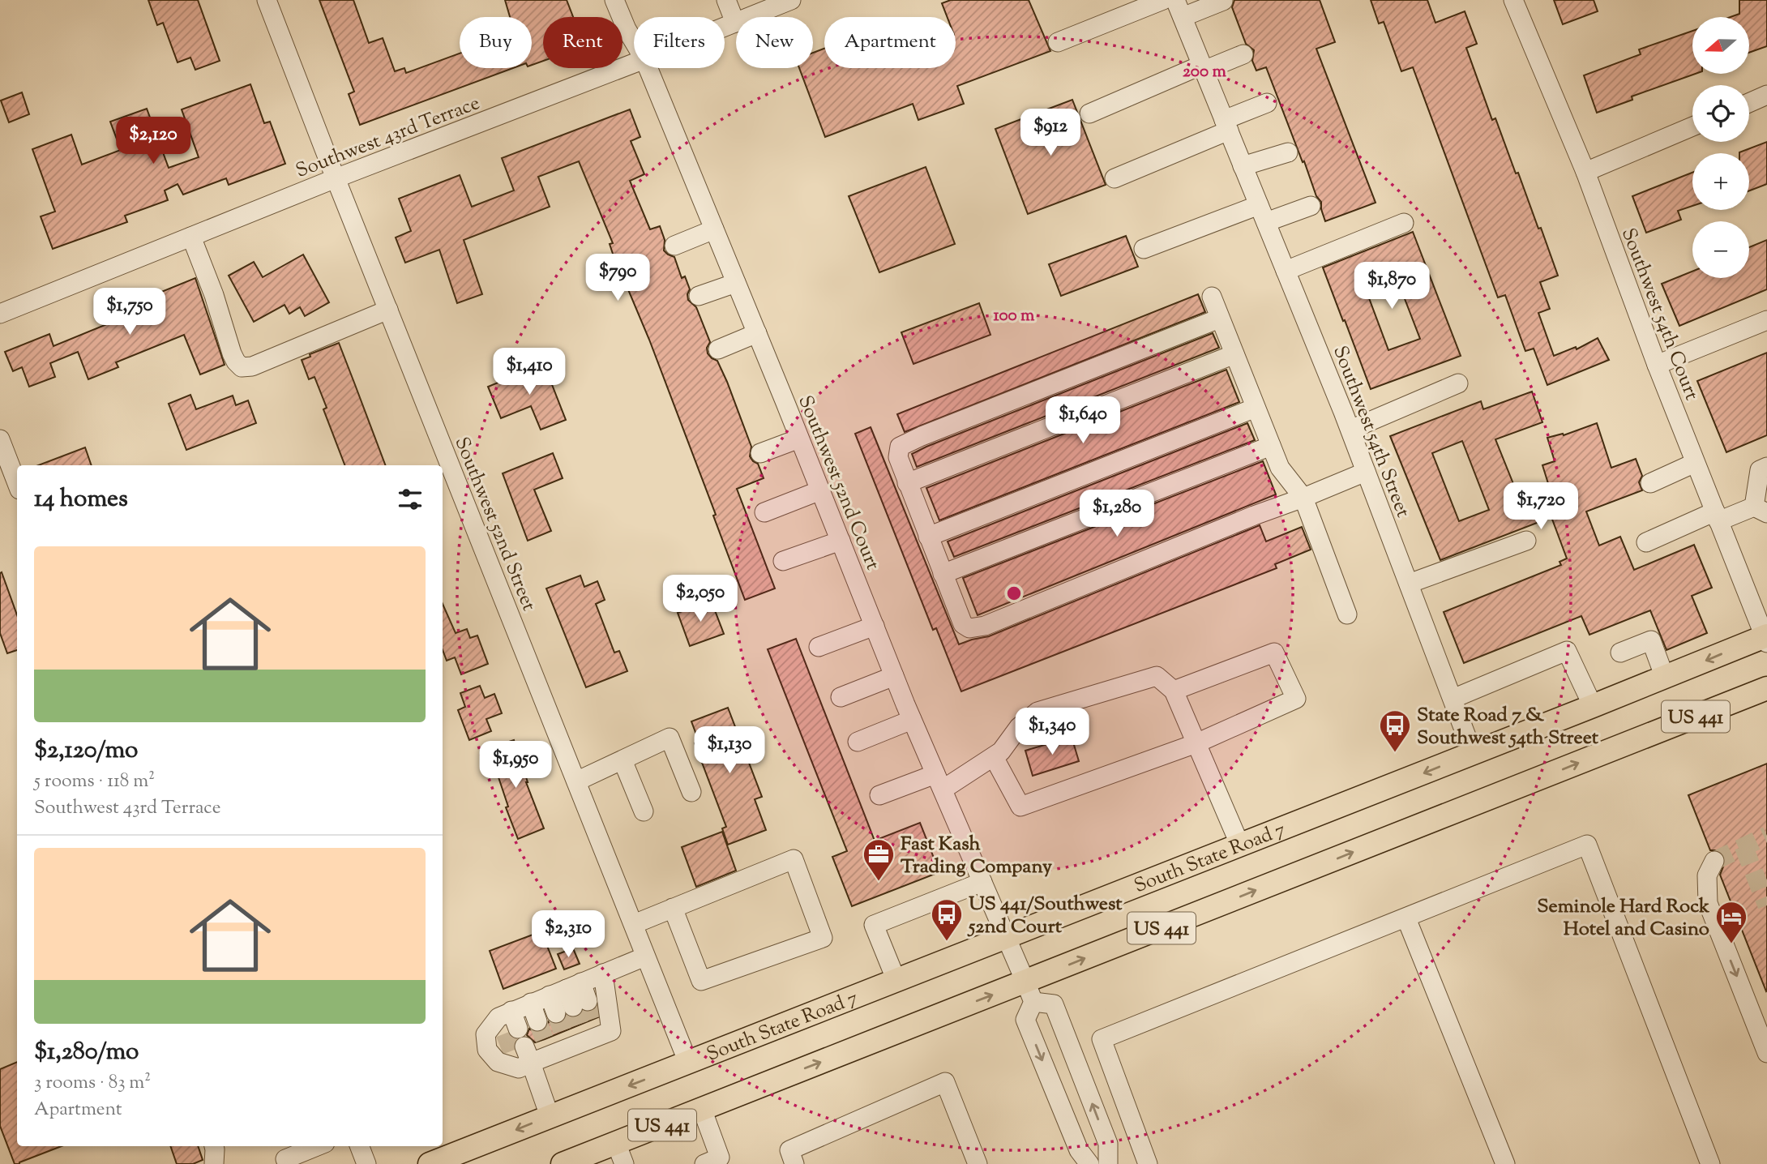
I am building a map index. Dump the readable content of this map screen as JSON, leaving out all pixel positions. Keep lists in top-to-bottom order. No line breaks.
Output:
{"streets":{"main road":["US 441","South State Road 7"],"street":["Southwest 43rd Terrace","Southwest 54th Court","Southwest 54th Street","Southwest 52nd Court","Southwest 52nd Street"]},"crossings":[["Southwest 43rd Terrace","Southwest 52nd Street"],["Southwest 54th Court","South State Road 7"],["Southwest 54th Street","South State Road 7"],["Southwest 52nd Court","US 441"],["Southwest 52nd Court","South State Road 7"],["Southwest 52nd Street","South State Road 7"]],"places":{"bus stop":["State Road 7 & Southwest 54th Street","US 441/Southwest 52nd Court"],"office":["Fast Kash Trading Company"],"hotel":["Seminole Hard Rock Hotel and Casino"]},"north":"left","page":{"map_buttons":["+","−"],"chip":["Buy","Rent","Filters","New","Apartment"],"price":["$912","$2,120","$790","$1,870","$1,750","$1,410","$1,640","$1,720","$1,280","$2,050","$1,340","$1,130","$1,950","$2,310"],"heading":"14 homes","list":[{"name":"$2,120/mo","note":"5 rooms · 118 m² · Southwest 43rd Terrace"},{"name":"$1,280/mo","note":"3 rooms · 83 m² · Apartment"}]},"rings":["200 m","100 m"]}
